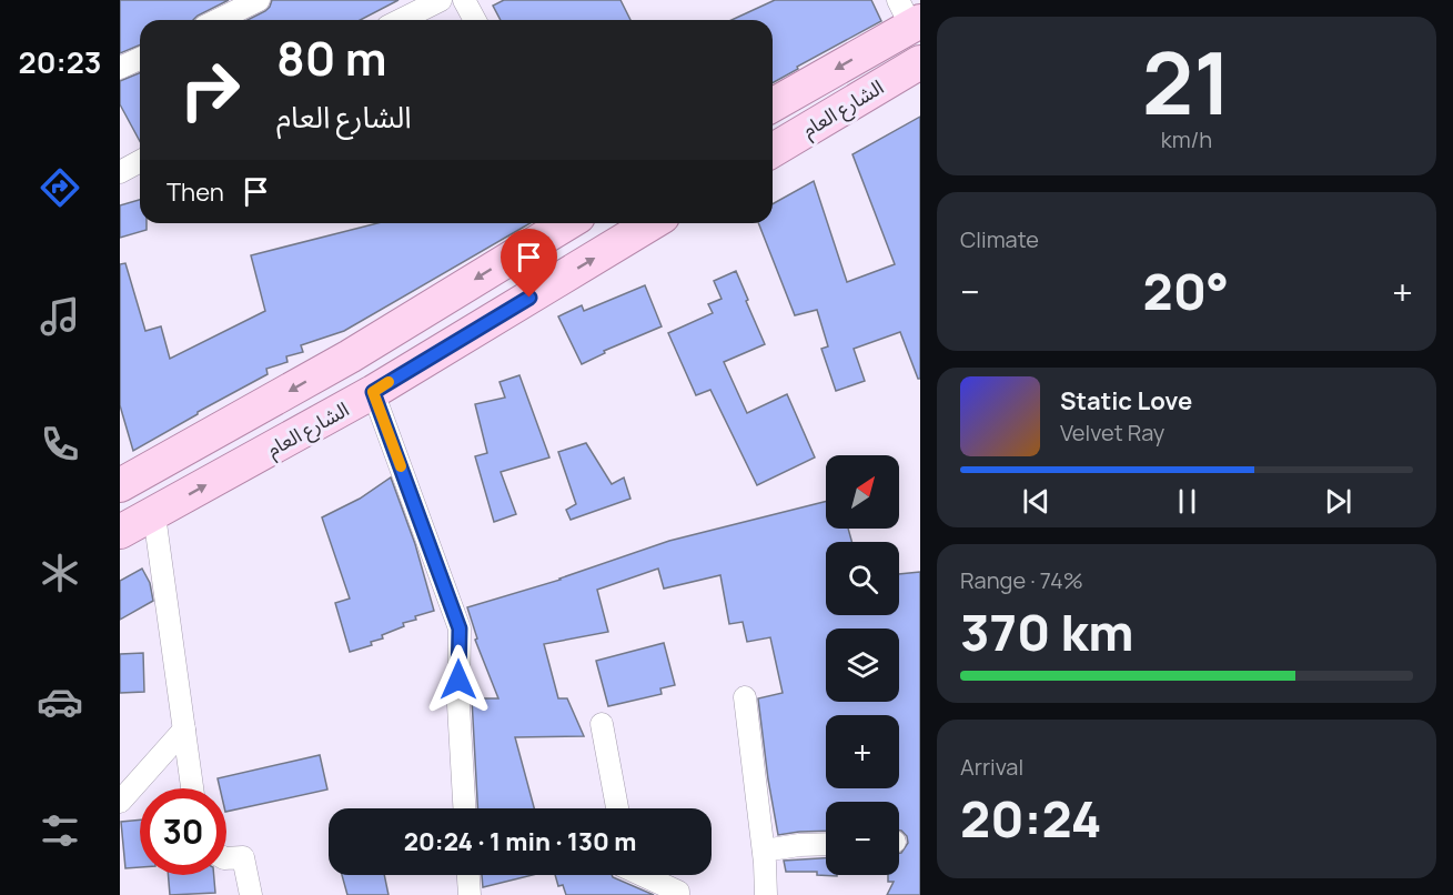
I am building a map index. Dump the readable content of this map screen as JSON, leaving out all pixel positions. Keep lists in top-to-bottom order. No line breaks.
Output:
{"streets":{"main road":["الشارع العام"]},"north":"top right","page":{"tabs":"20:23","tile":[["21","km/h"],"Climate",["Range · 74%","370 km"],["Arrival","20:24"]],"turn":["80 m","الشارع العام"],"then":"Then","heat":["−","20°","+"],"song":["Static Love","Velvet Ray"],"map_buttons":["+","−"],"limit":"30","trip":"20:24 · 1 min · 130 m"}}
